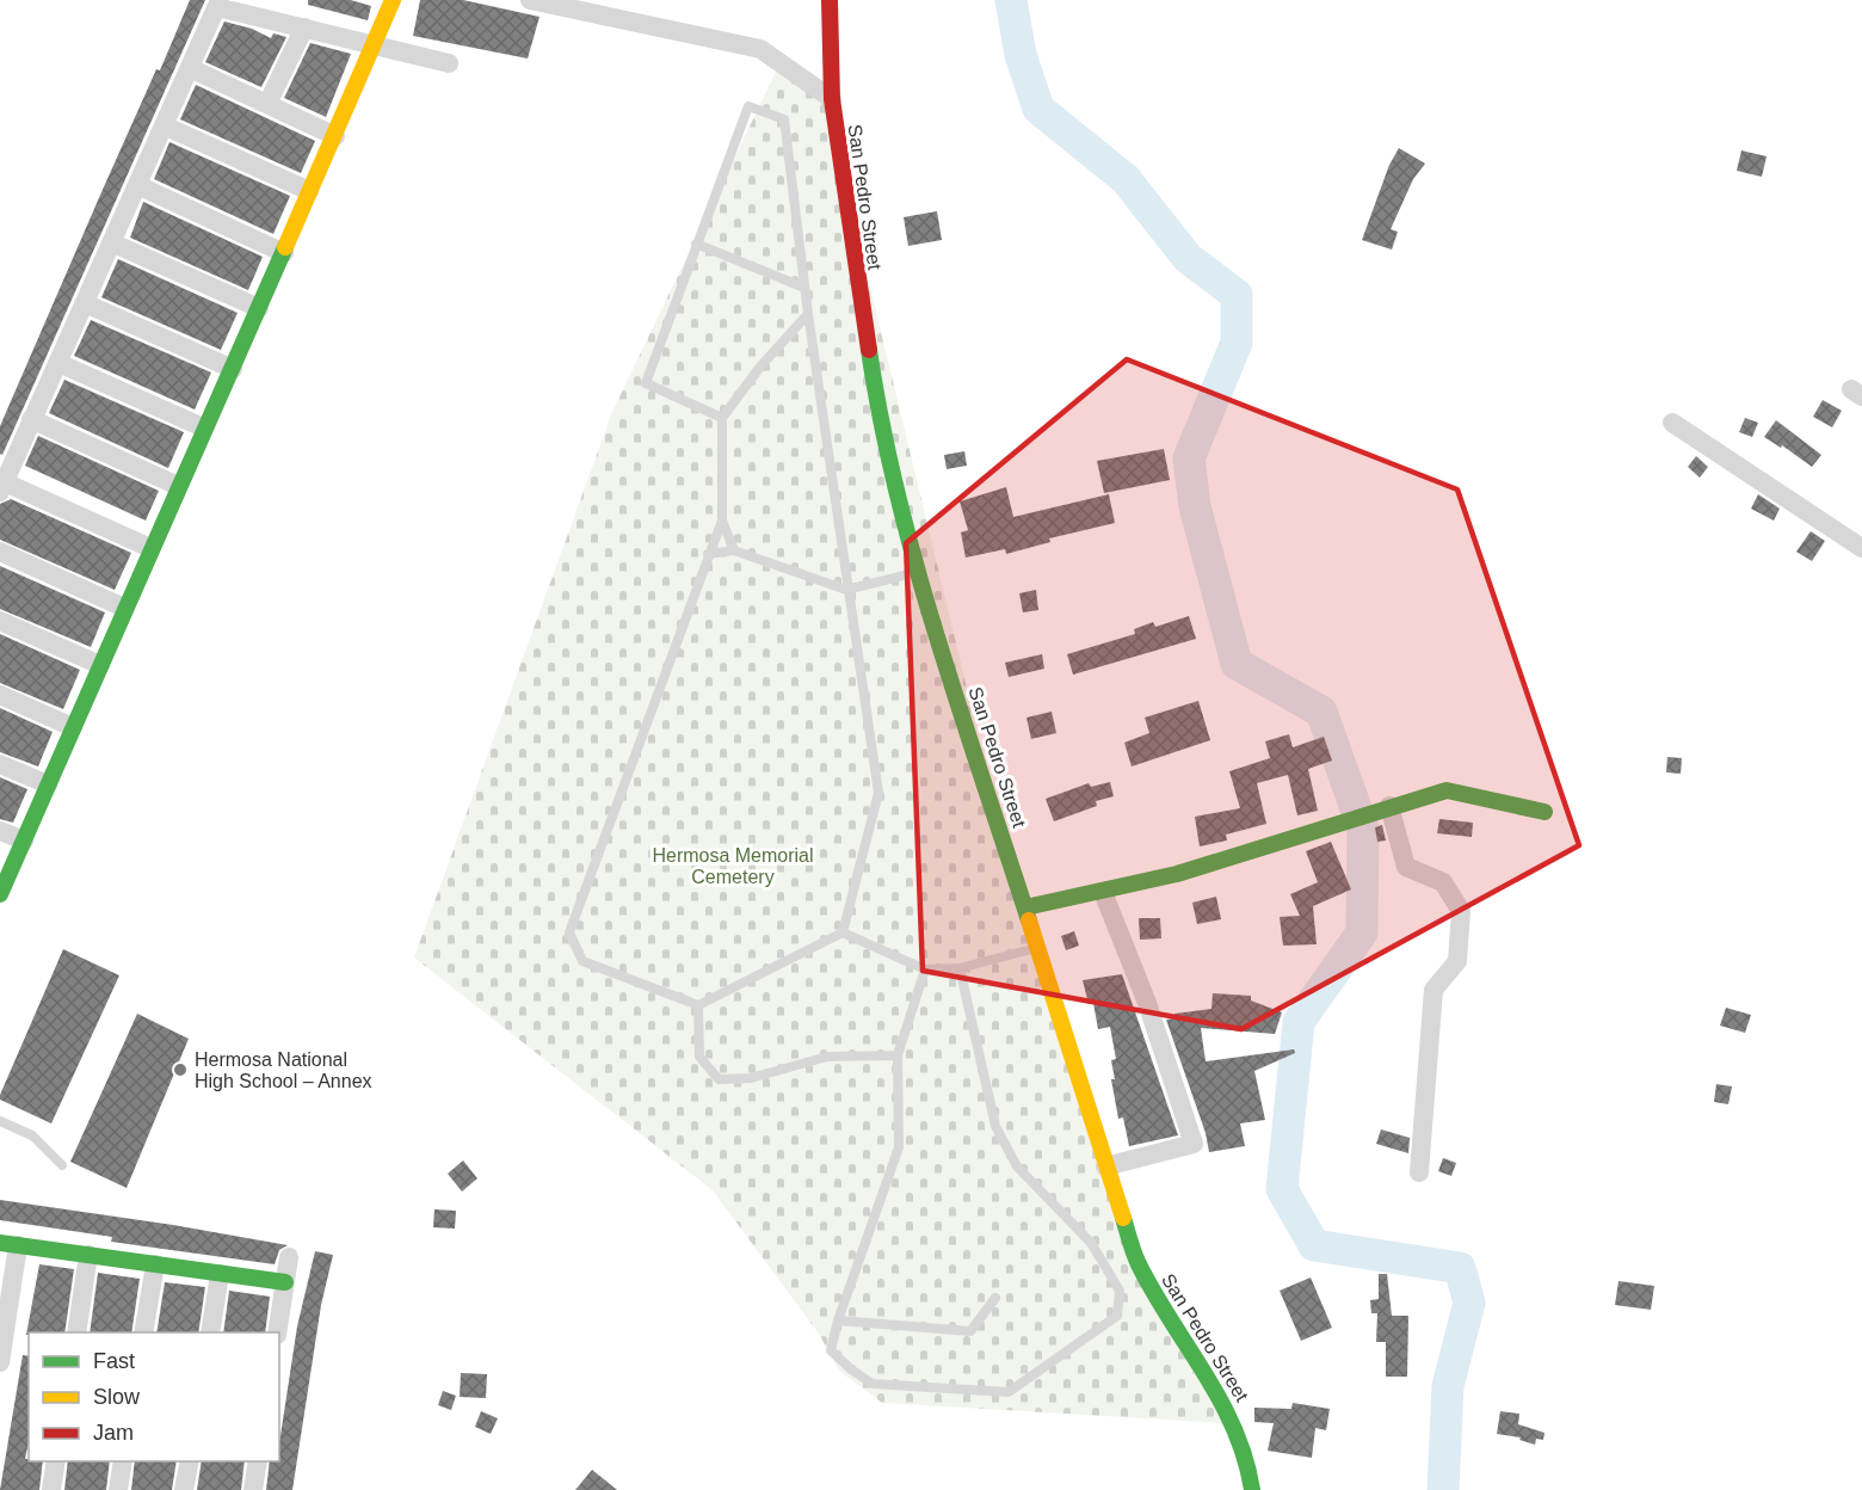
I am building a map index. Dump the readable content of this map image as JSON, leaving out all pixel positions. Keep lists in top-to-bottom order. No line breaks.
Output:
{"streets":{"street":["San Pedro Street"]},"parks":["Hermosa Memorial Cemetery"],"places":["Hermosa National High School – Annex"],"legend":["Fast","Slow","Jam"]}
